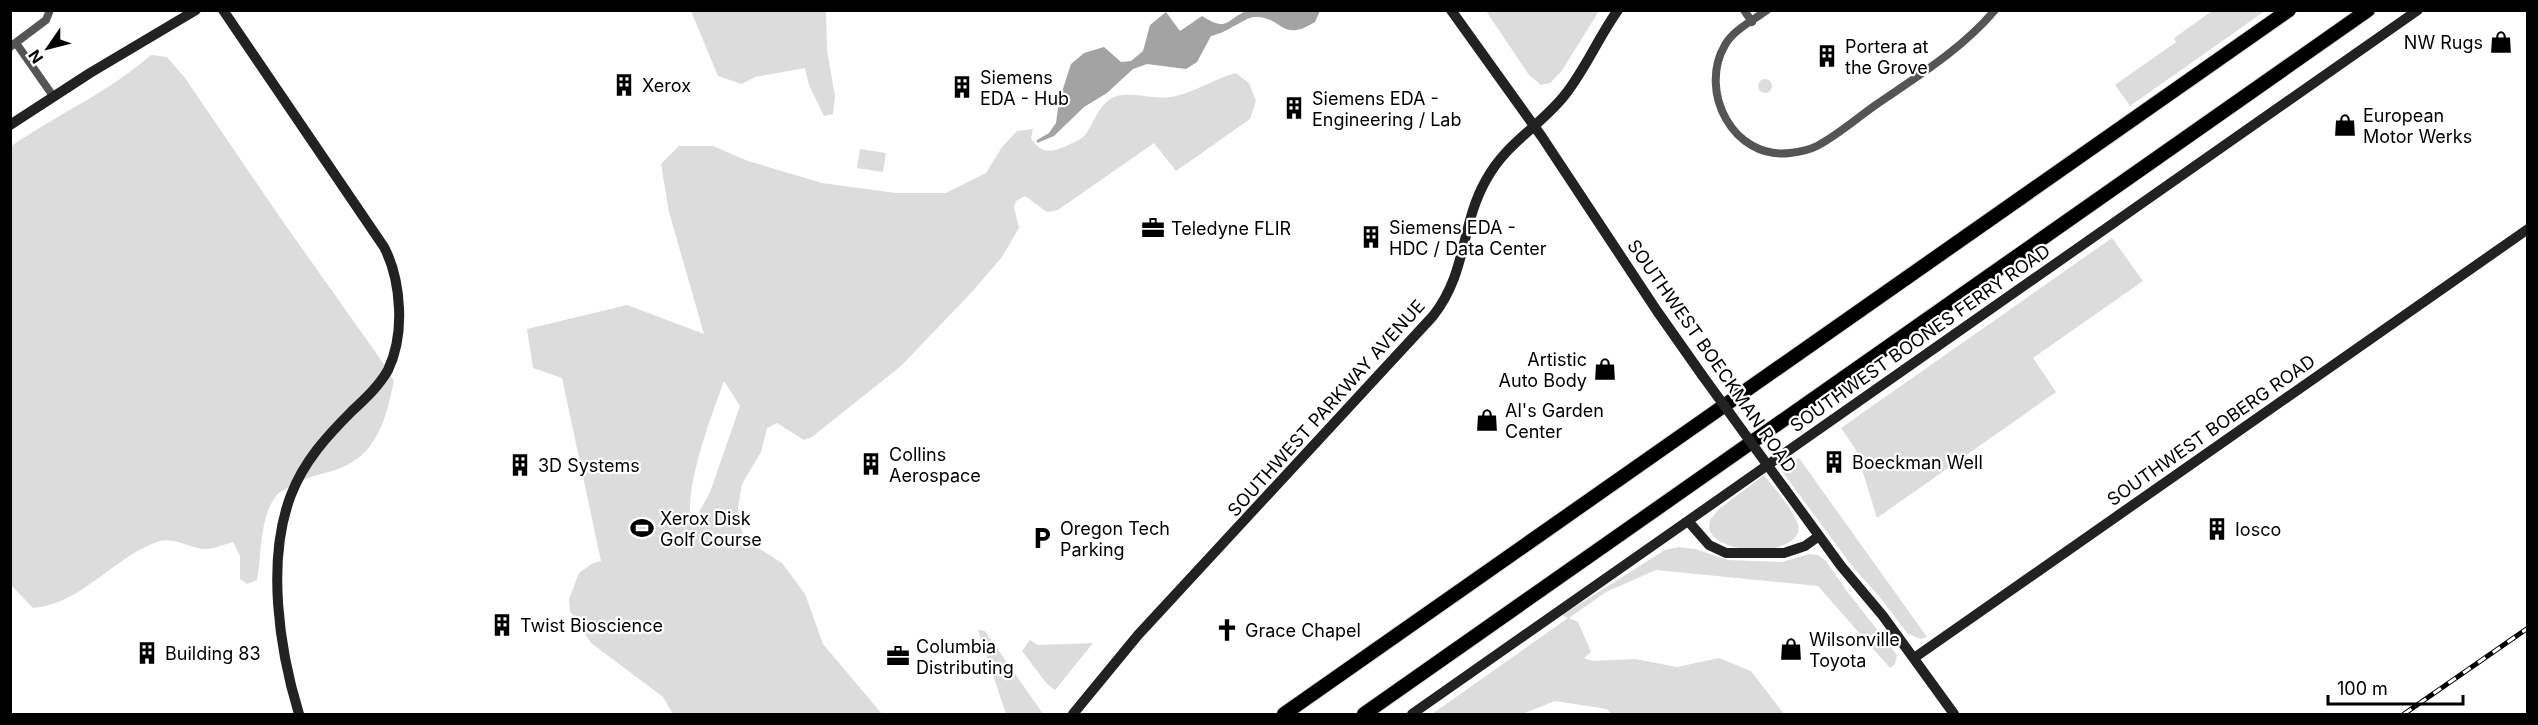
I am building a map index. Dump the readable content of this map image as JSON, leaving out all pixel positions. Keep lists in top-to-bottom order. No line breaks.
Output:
{"streets":{"street":["SOUTHWEST BOONES FERRY ROAD","SOUTHWEST BOECKMAN ROAD","SOUTHWEST PARKWAY AVENUE","SOUTHWEST BOBERG ROAD"]},"crossings":[["SOUTHWEST BOECKMAN ROAD","SOUTHWEST PARKWAY AVENUE"],["SOUTHWEST BOECKMAN ROAD","SOUTHWEST BOBERG ROAD"]],"places":{"shop":["NW Rugs","European Motor Werks","Artistic Auto Body","Al's Garden Center","Wilsonville Toyota"],"building":["Portera at the Grove","Xerox","Siemens EDA - Hub","Siemens EDA - Engineering / Lab","Siemens EDA - HDC / Data Center","Boeckman Well","Collins Aerospace","3D Systems","Iosco","Twist Bioscience","Building 83"],"office":["Teledyne FLIR","Columbia Distributing"],"sports":["Xerox Disk Golf Course"],"parking":["Oregon Tech Parking"],"church":["Grace Chapel"]},"scale_bar":"100 m","north":"bottom left"}
